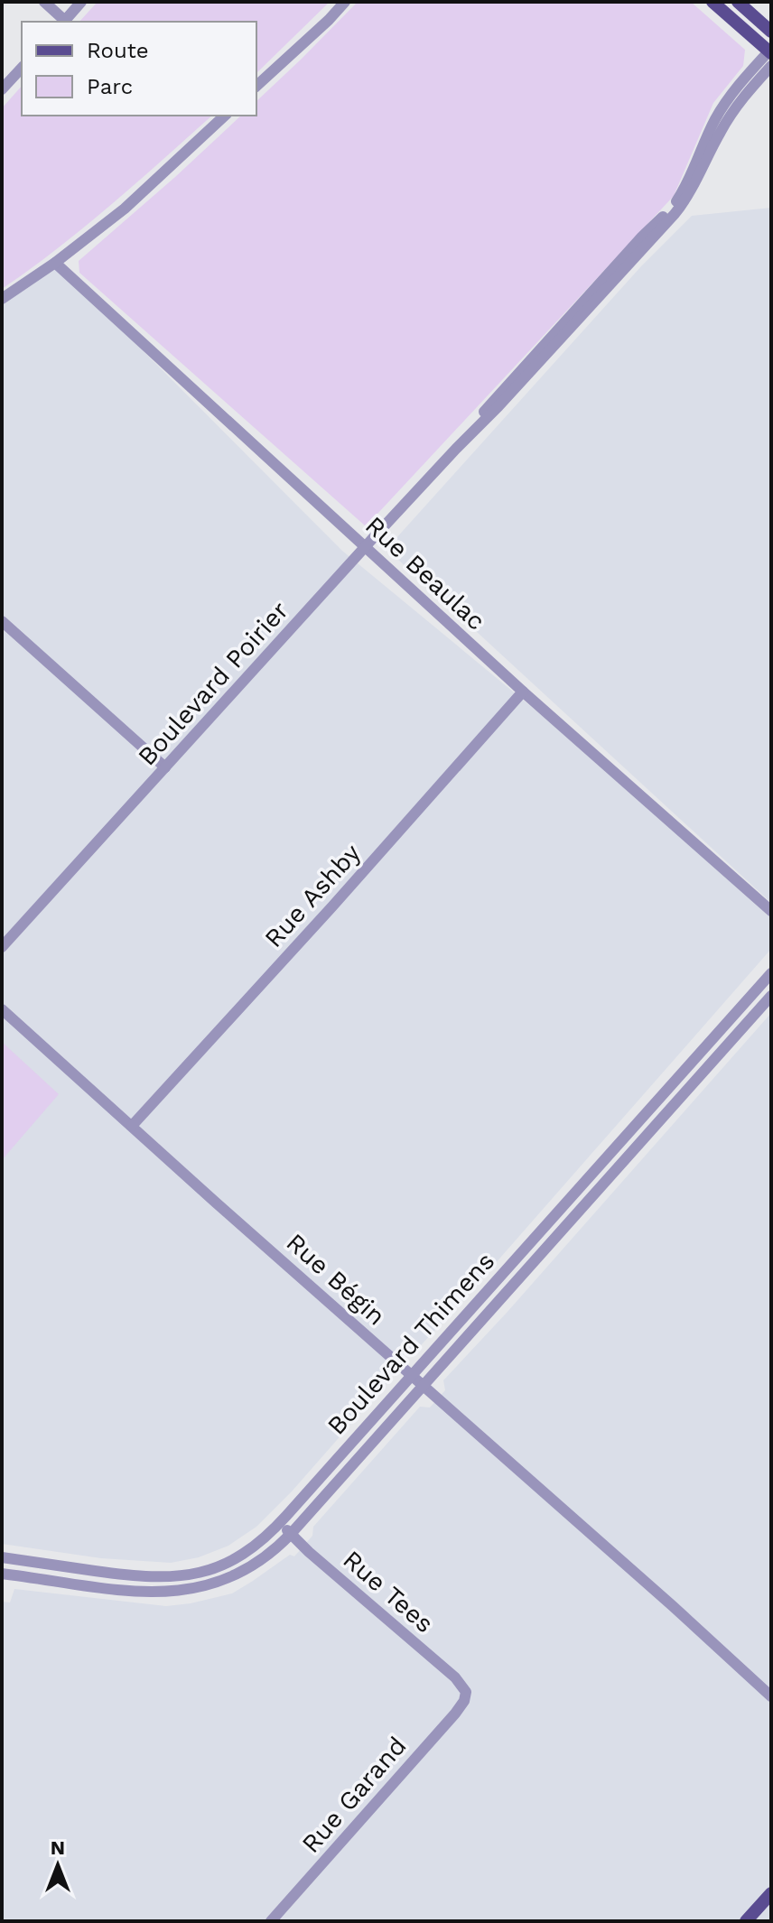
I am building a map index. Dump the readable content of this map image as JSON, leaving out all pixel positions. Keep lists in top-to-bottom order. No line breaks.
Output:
{"streets":{"street":["Rue Beaulac","Boulevard Poirier","Rue Ashby","Rue Bégin","Boulevard Thimens","Rue Tees","Rue Garand"]},"crossings":[["Rue Beaulac","Boulevard Poirier"],["Rue Beaulac","Rue Ashby"],["Rue Ashby","Rue Bégin"],["Rue Bégin","Boulevard Thimens"],["Boulevard Thimens","Rue Tees"],["Rue Tees","Rue Garand"]],"legend":["Route","Parc"],"north":"top"}
